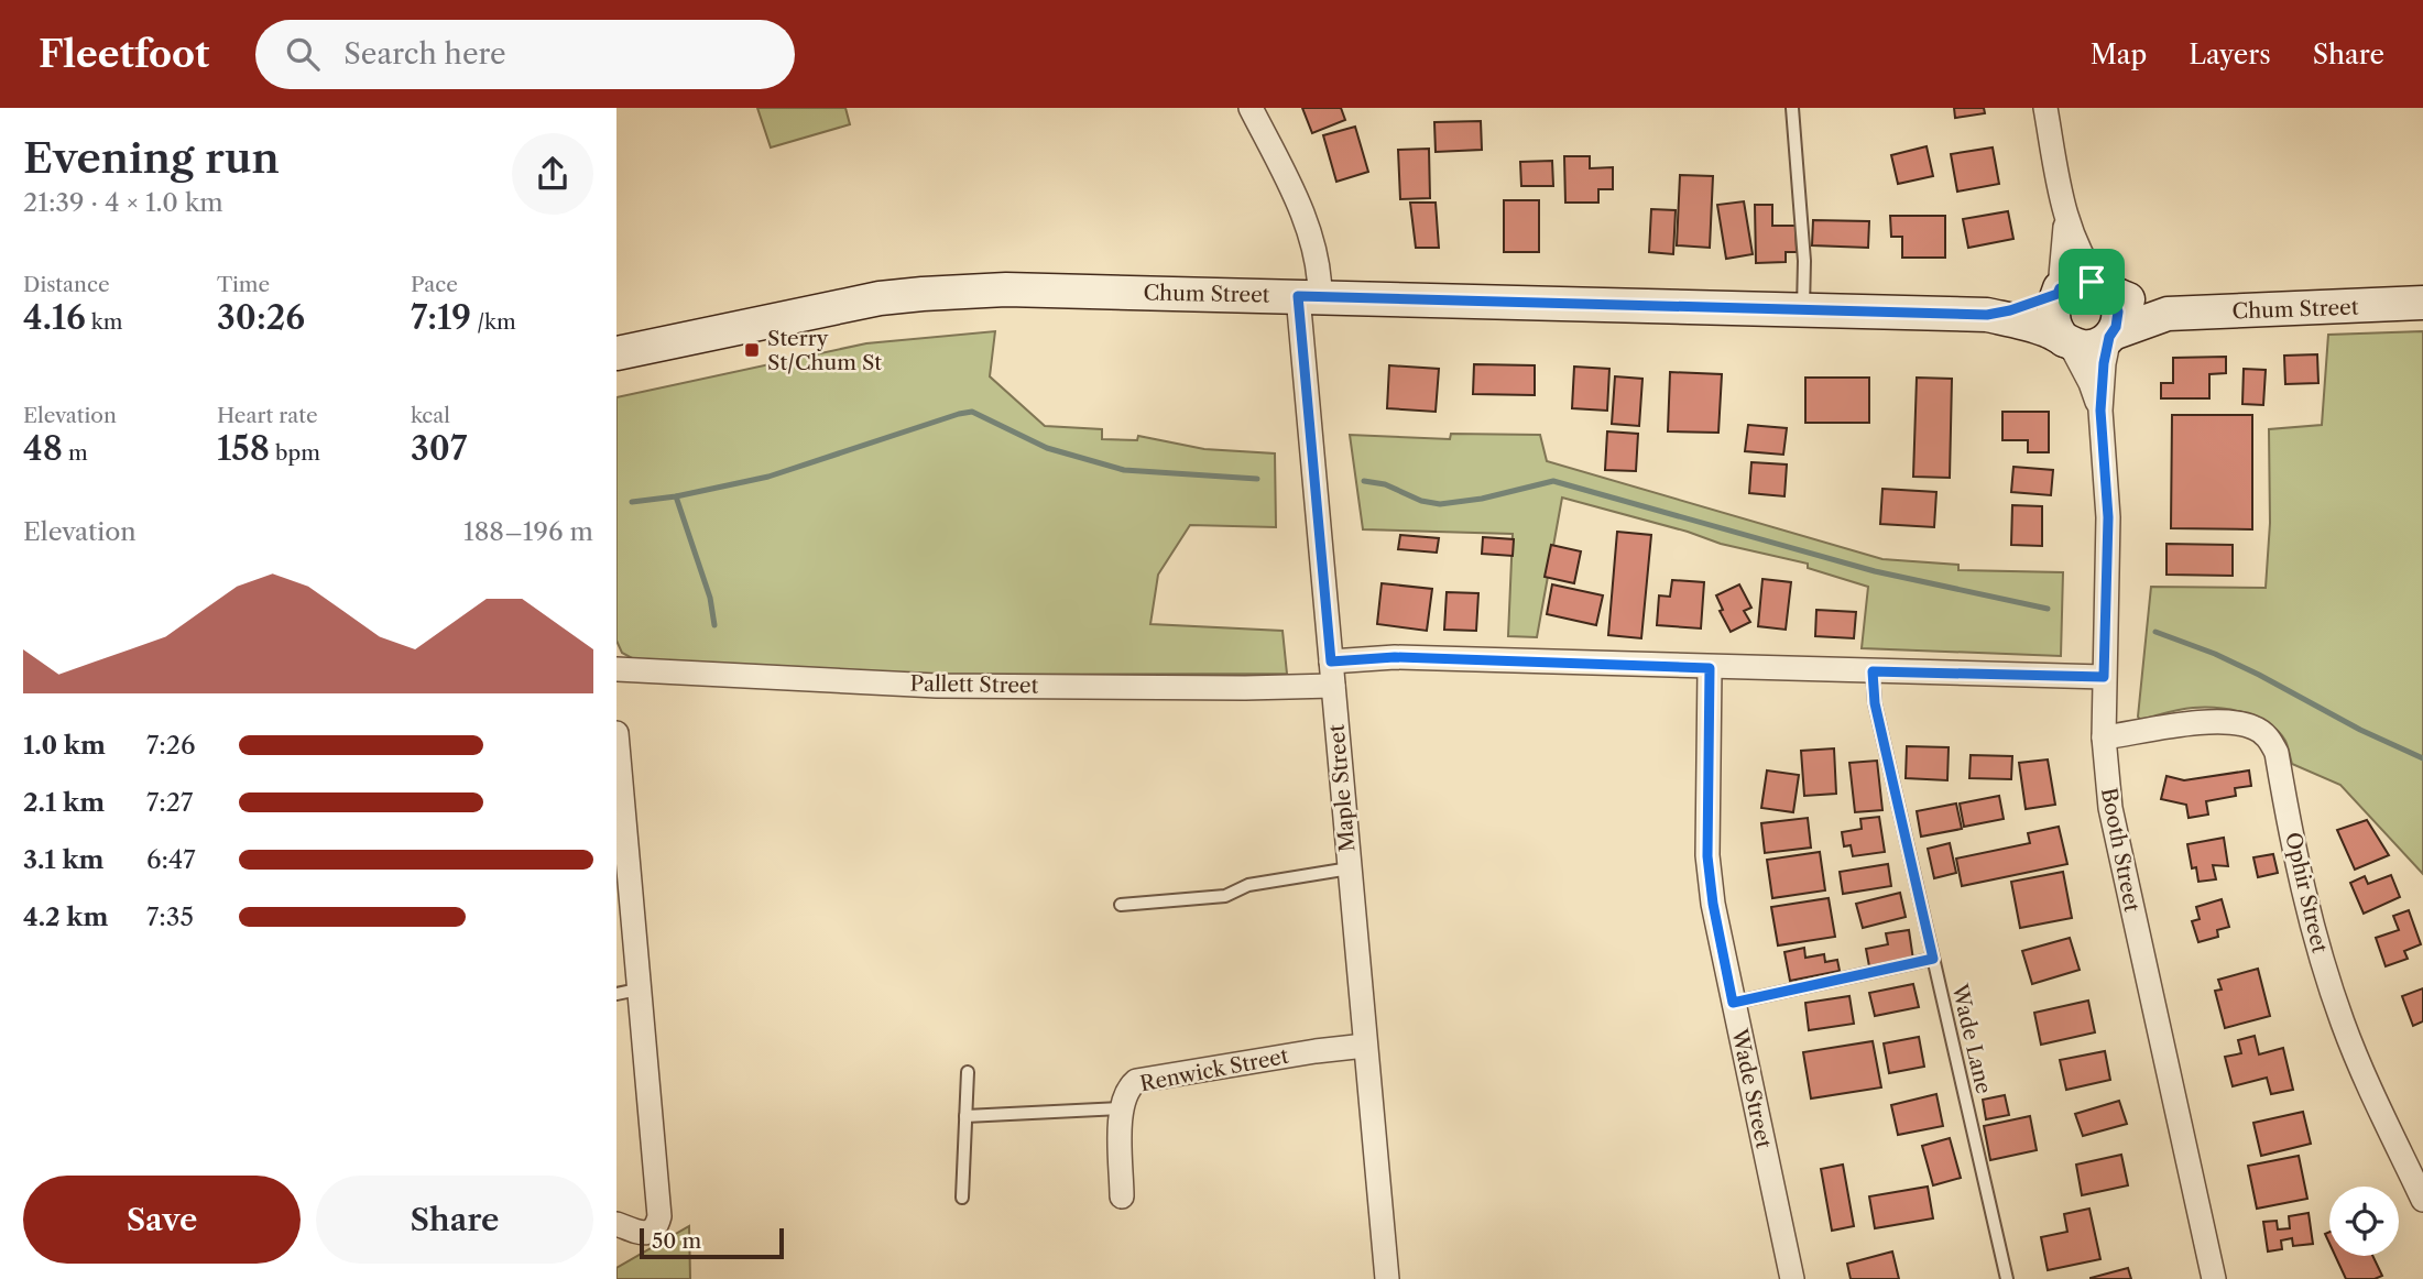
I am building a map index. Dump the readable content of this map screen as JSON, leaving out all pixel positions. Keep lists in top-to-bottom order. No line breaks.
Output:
{"streets":{"street":["Chum Street","Pallett Street","Maple Street","Booth Street","Ophir Street","Renwick Street","Wade Street"],"lane":["Wade Lane"]},"crossings":[["Chum Street","Maple Street"],["Chum Street","Booth Street"],["Pallett Street","Maple Street"],["Pallett Street","Booth Street"],["Pallett Street","Wade Lane"],["Pallett Street","Wade Street"],["Maple Street","Renwick Street"],["Booth Street","Ophir Street"]],"places":{"transit":["Sterry St/Chum St"]},"scale_bar":"50 m","page":{"header":"Fleetfoot","search":"Search here","nav":["Map","Layers","Share"],"heading":["Evening run","21:39 · 4 × 1.0 km"],"stats":[["Distance","4.16 km"],["Time","30:26"],["Pace","7:19 /km"],["Elevation","48 m"],["Heart rate","158 bpm"],["kcal","307"]],"chart":["Elevation","188–196 m"],"list":[{"name":"1.0 km","note":"7:26"},{"name":"2.1 km","note":"7:27"},{"name":"3.1 km","note":"6:47"},{"name":"4.2 km","note":"7:35"}],"buttons":["Save","Share"],"scale":"50 m"}}
